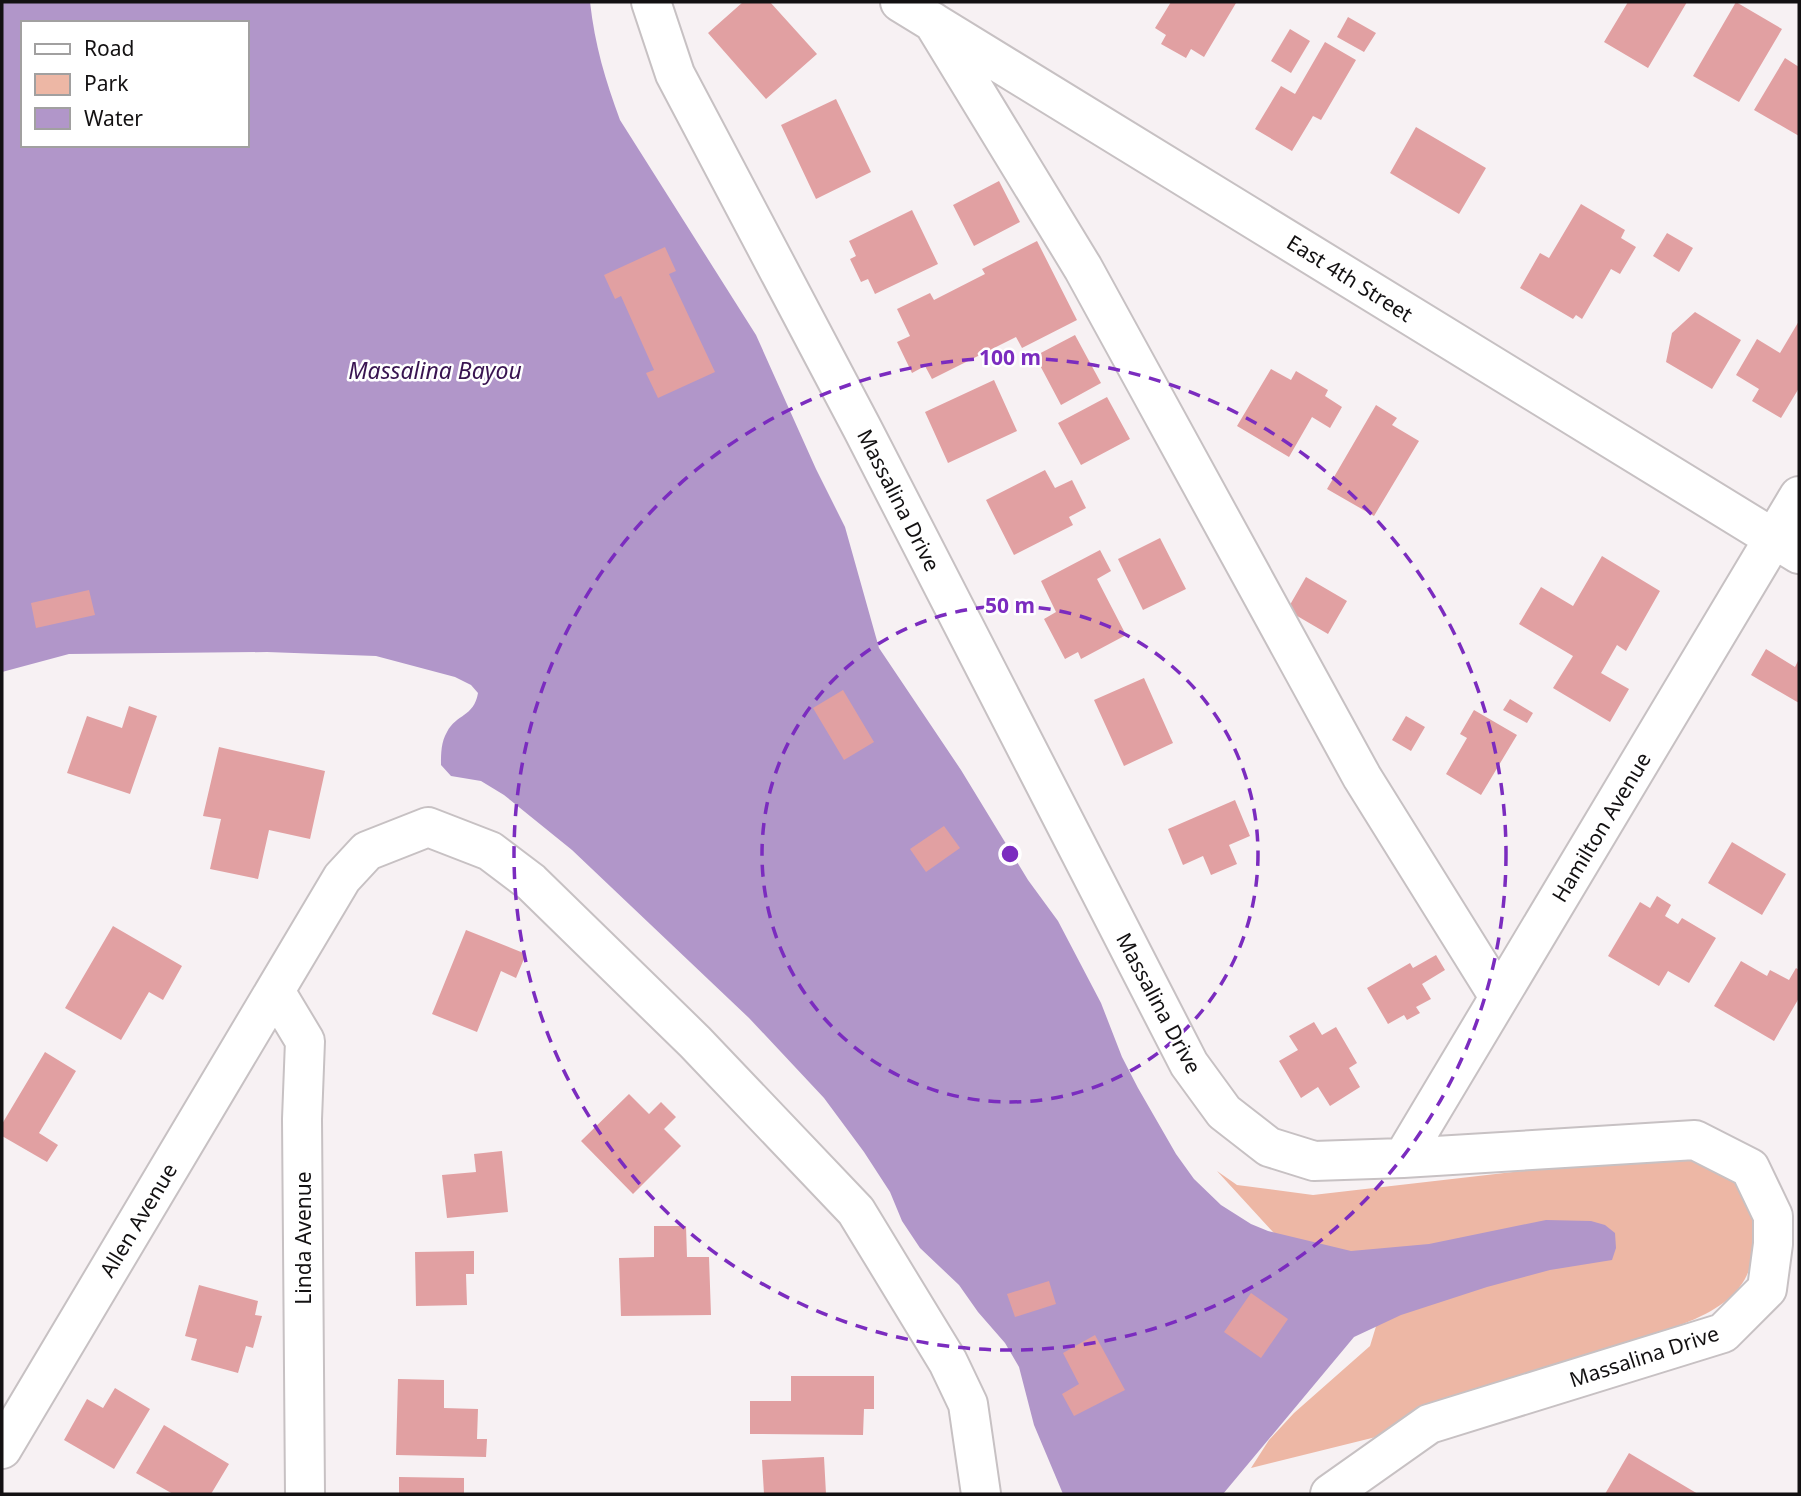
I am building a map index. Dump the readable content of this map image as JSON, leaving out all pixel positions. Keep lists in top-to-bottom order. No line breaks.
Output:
{"streets":{"street":["East 4th Street","Massalina Drive","Hamilton Avenue","Allen Avenue","Linda Avenue"]},"crossings":[["East 4th Street","Hamilton Avenue"],["Massalina Drive","Hamilton Avenue"],["Allen Avenue","Linda Avenue"]],"water":["Massalina Bayou"],"legend":["Road","Park","Water"],"rings":["100 m","50 m"]}
